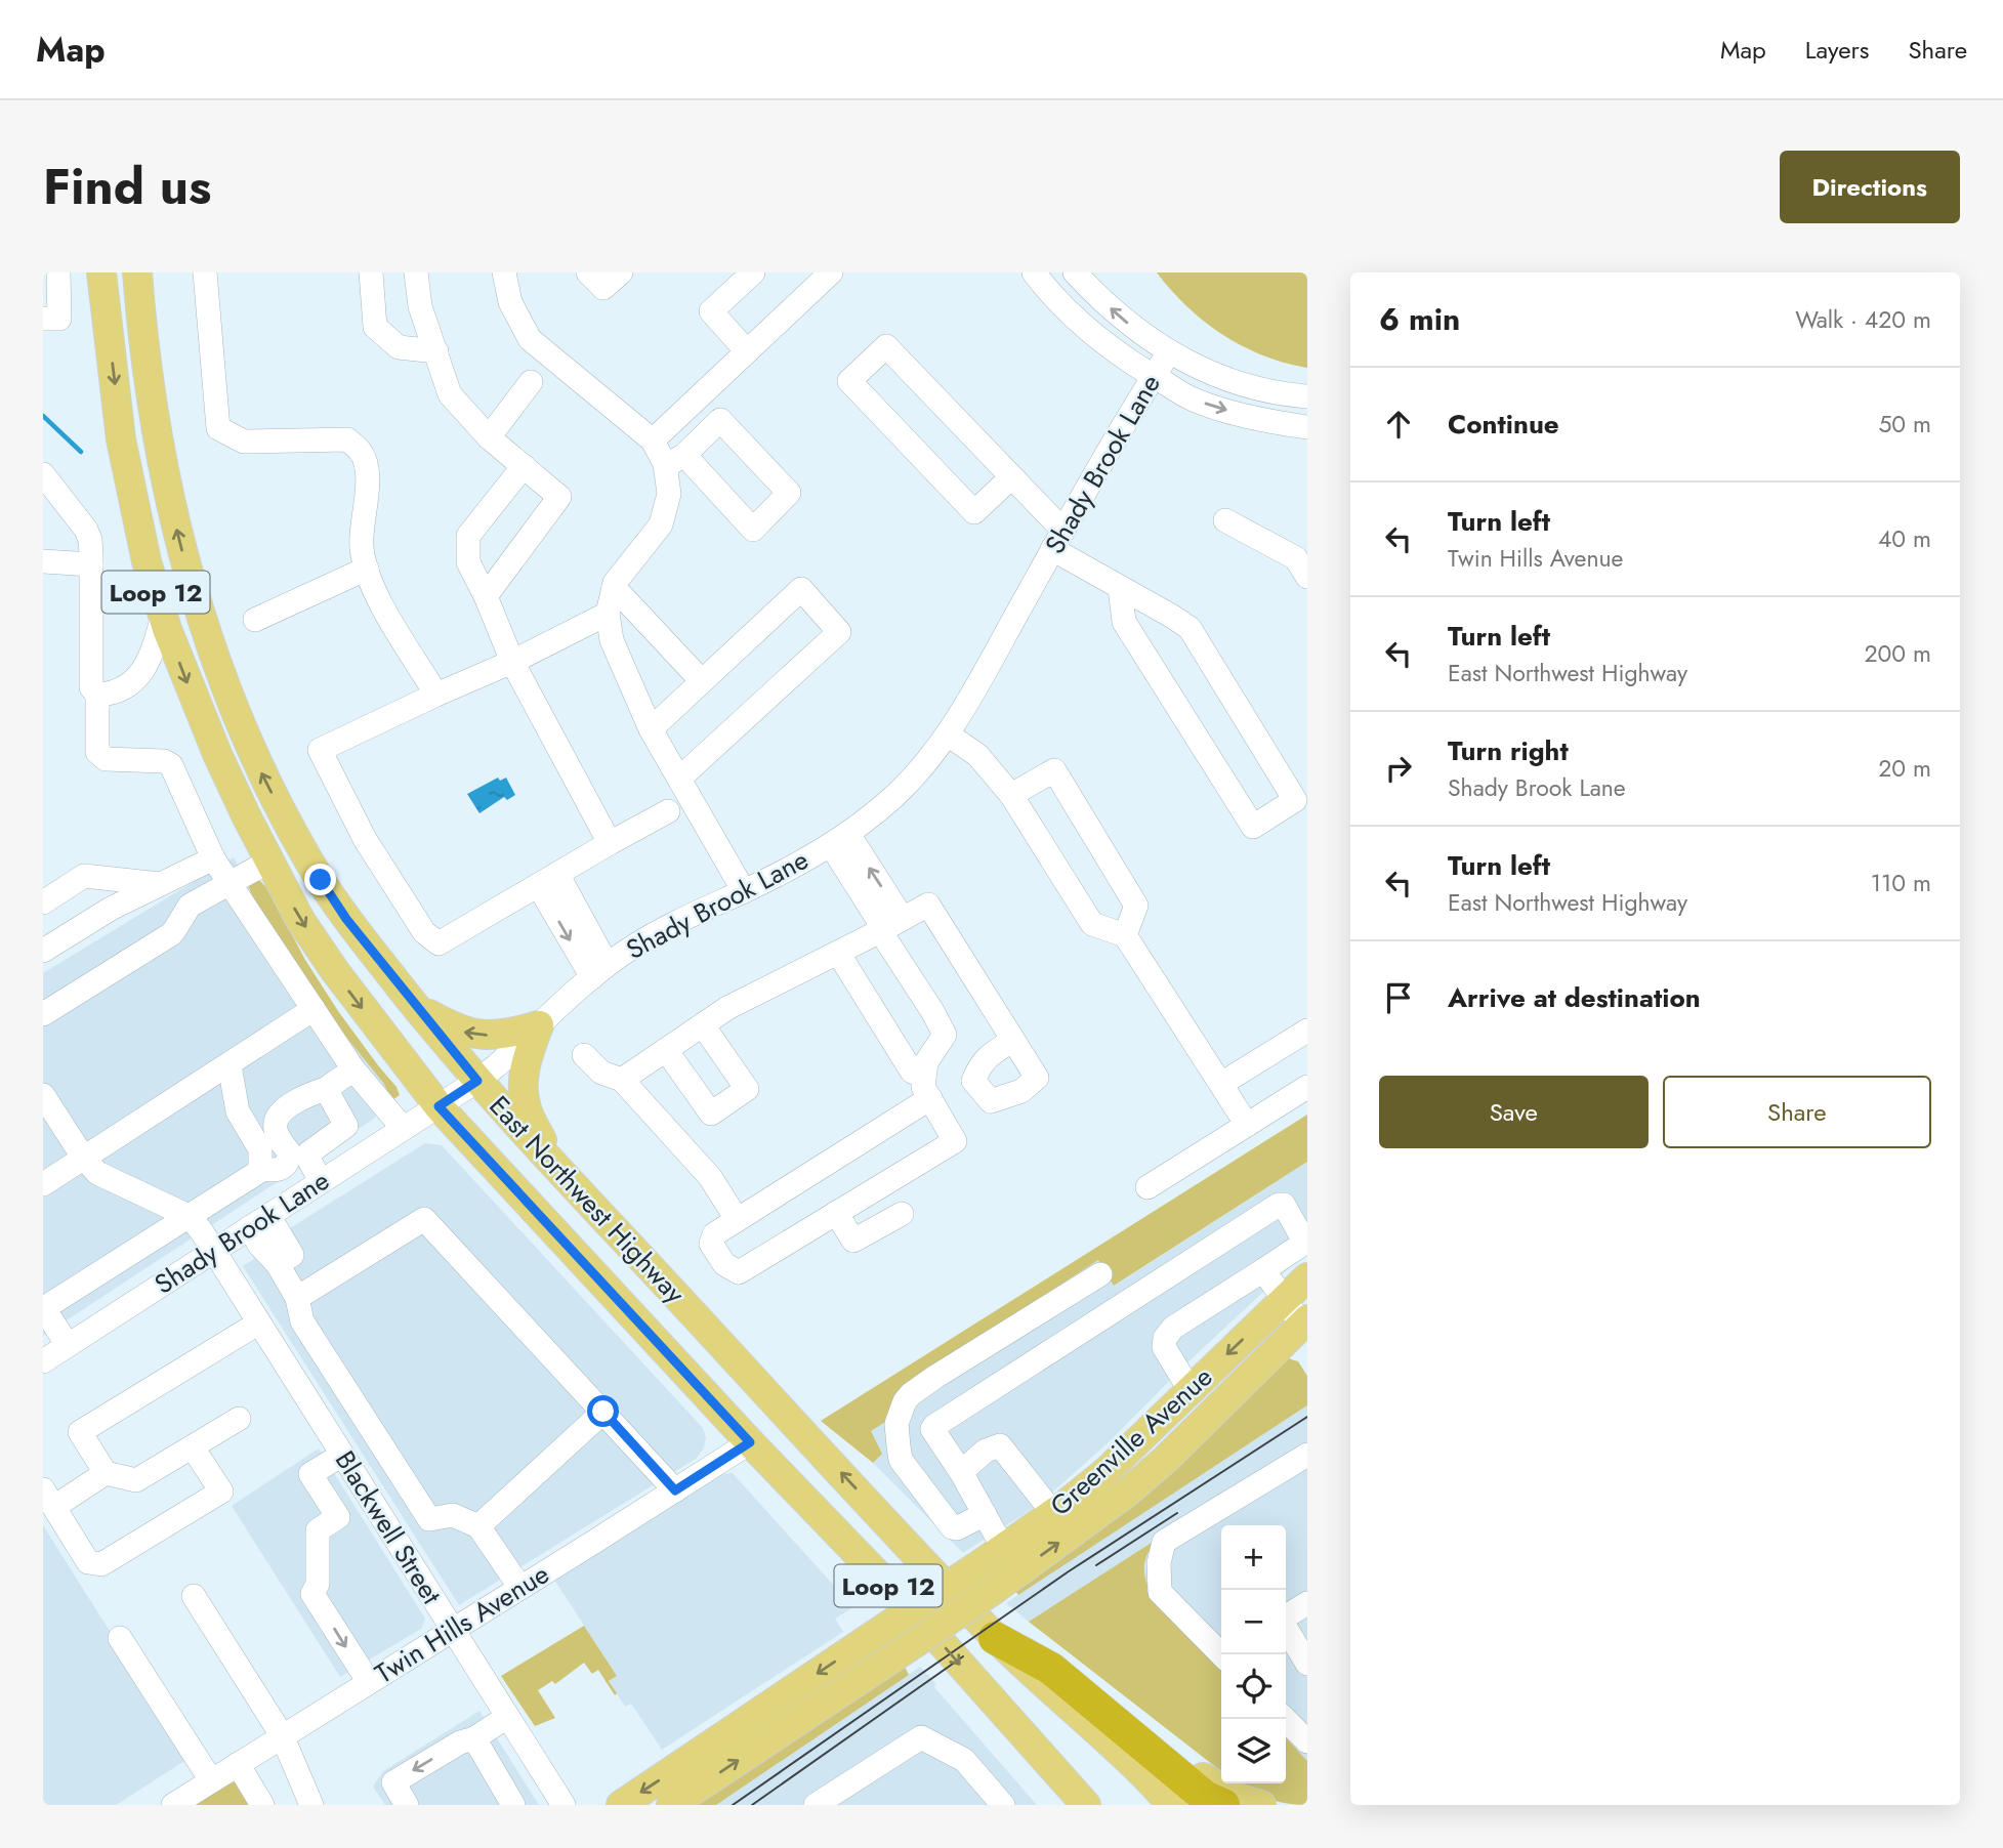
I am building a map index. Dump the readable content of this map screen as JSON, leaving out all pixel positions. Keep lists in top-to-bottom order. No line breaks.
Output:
{"streets":{"main road":["Loop 12","East Northwest Highway","Greenville Avenue"],"street":["Shady Brook Lane","Blackwell Street","Twin Hills Avenue"]},"crossings":[["Shady Brook Lane","East Northwest Highway"],["Shady Brook Lane","Blackwell Street"],["East Northwest Highway","Twin Hills Avenue"],["Blackwell Street","Twin Hills Avenue"]],"page":{"header":"Map","nav":["Map","Layers","Share"],"title":"Find us","buttons":["Directions",["Save","Share"]],"heading":["6 min","Walk · 420 m"],"list":[["Continue","50 m"],["Turn left","Twin Hills Avenue","40 m"],["Turn left","East Northwest Highway","200 m"],["Turn right","Shady Brook Lane","20 m"],["Turn left","East Northwest Highway","110 m"],"Arrive at destination"],"map_buttons":["+","−"]}}
